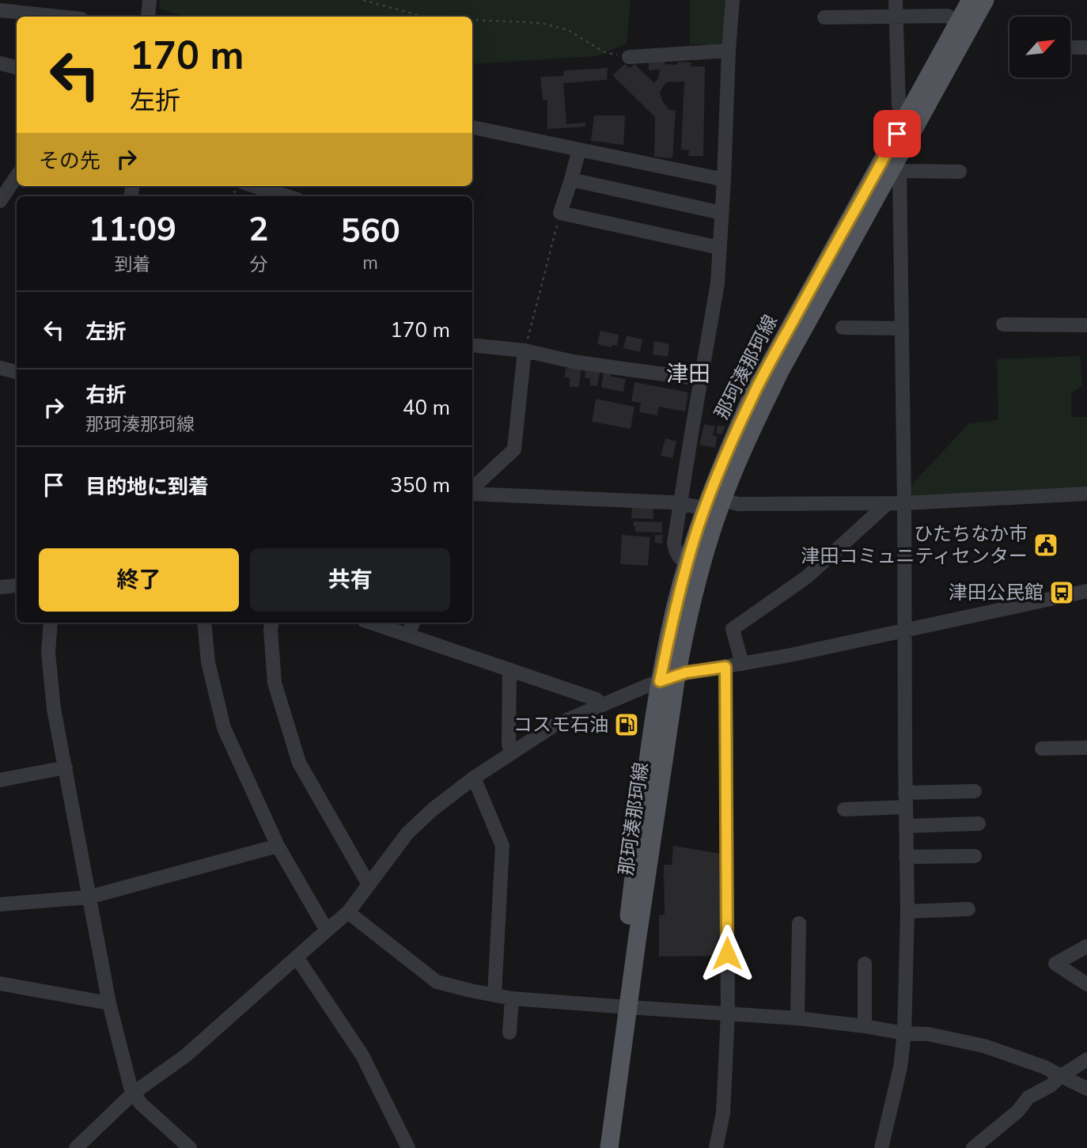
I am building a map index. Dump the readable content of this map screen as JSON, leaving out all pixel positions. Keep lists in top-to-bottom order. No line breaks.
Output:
{"streets":{"main road":["那珂湊那珂線"]},"districts":["津田"],"places":{"public building":["ひたちなか市 津田コミュニティセンター"],"bus stop":["津田公民館"],"fuel station":["コスモ石油"]},"north":"top right","page":{"turn":["170 m","左折"],"then":"その先","eta":["11:09","到着","2","分","560","m"],"list":[{"name":"左折","value":"170 m"},{"name":"右折","note":"那珂湊那珂線","value":"40 m"},{"name":"目的地に到着","value":"350 m"}],"buttons":["終了","共有"]}}
